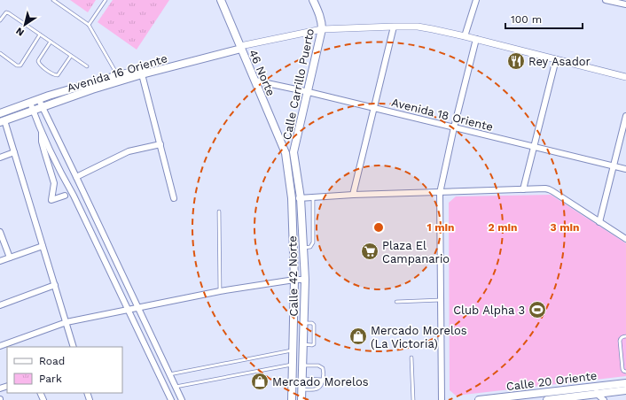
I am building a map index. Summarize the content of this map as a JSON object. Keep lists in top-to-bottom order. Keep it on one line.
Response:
{"streets":{"main road":["Avenida 16 Oriente","46 Norte","Calle Carrillo Puerto","Calle 42 Norte","Calle 20 Oriente"],"street":["Avenida 18 Oriente"]},"crossings":[["Avenida 16 Oriente","46 Norte"],["46 Norte","Avenida 18 Oriente"],["46 Norte","Calle 42 Norte"],["Calle Carrillo Puerto","Avenida 18 Oriente"],["Calle Carrillo Puerto","Calle 42 Norte"]],"places":{"restaurant":["Rey Asador"],"supermarket":["Plaza El Campanario"],"sports":["Club Alpha 3"],"shop":["Mercado Morelos (La Victoria)","Mercado Morelos"]},"legend":["Road","Park"],"scale_bar":"100 m","north":"bottom left","rings":["1 min","2 min","3 min"]}
